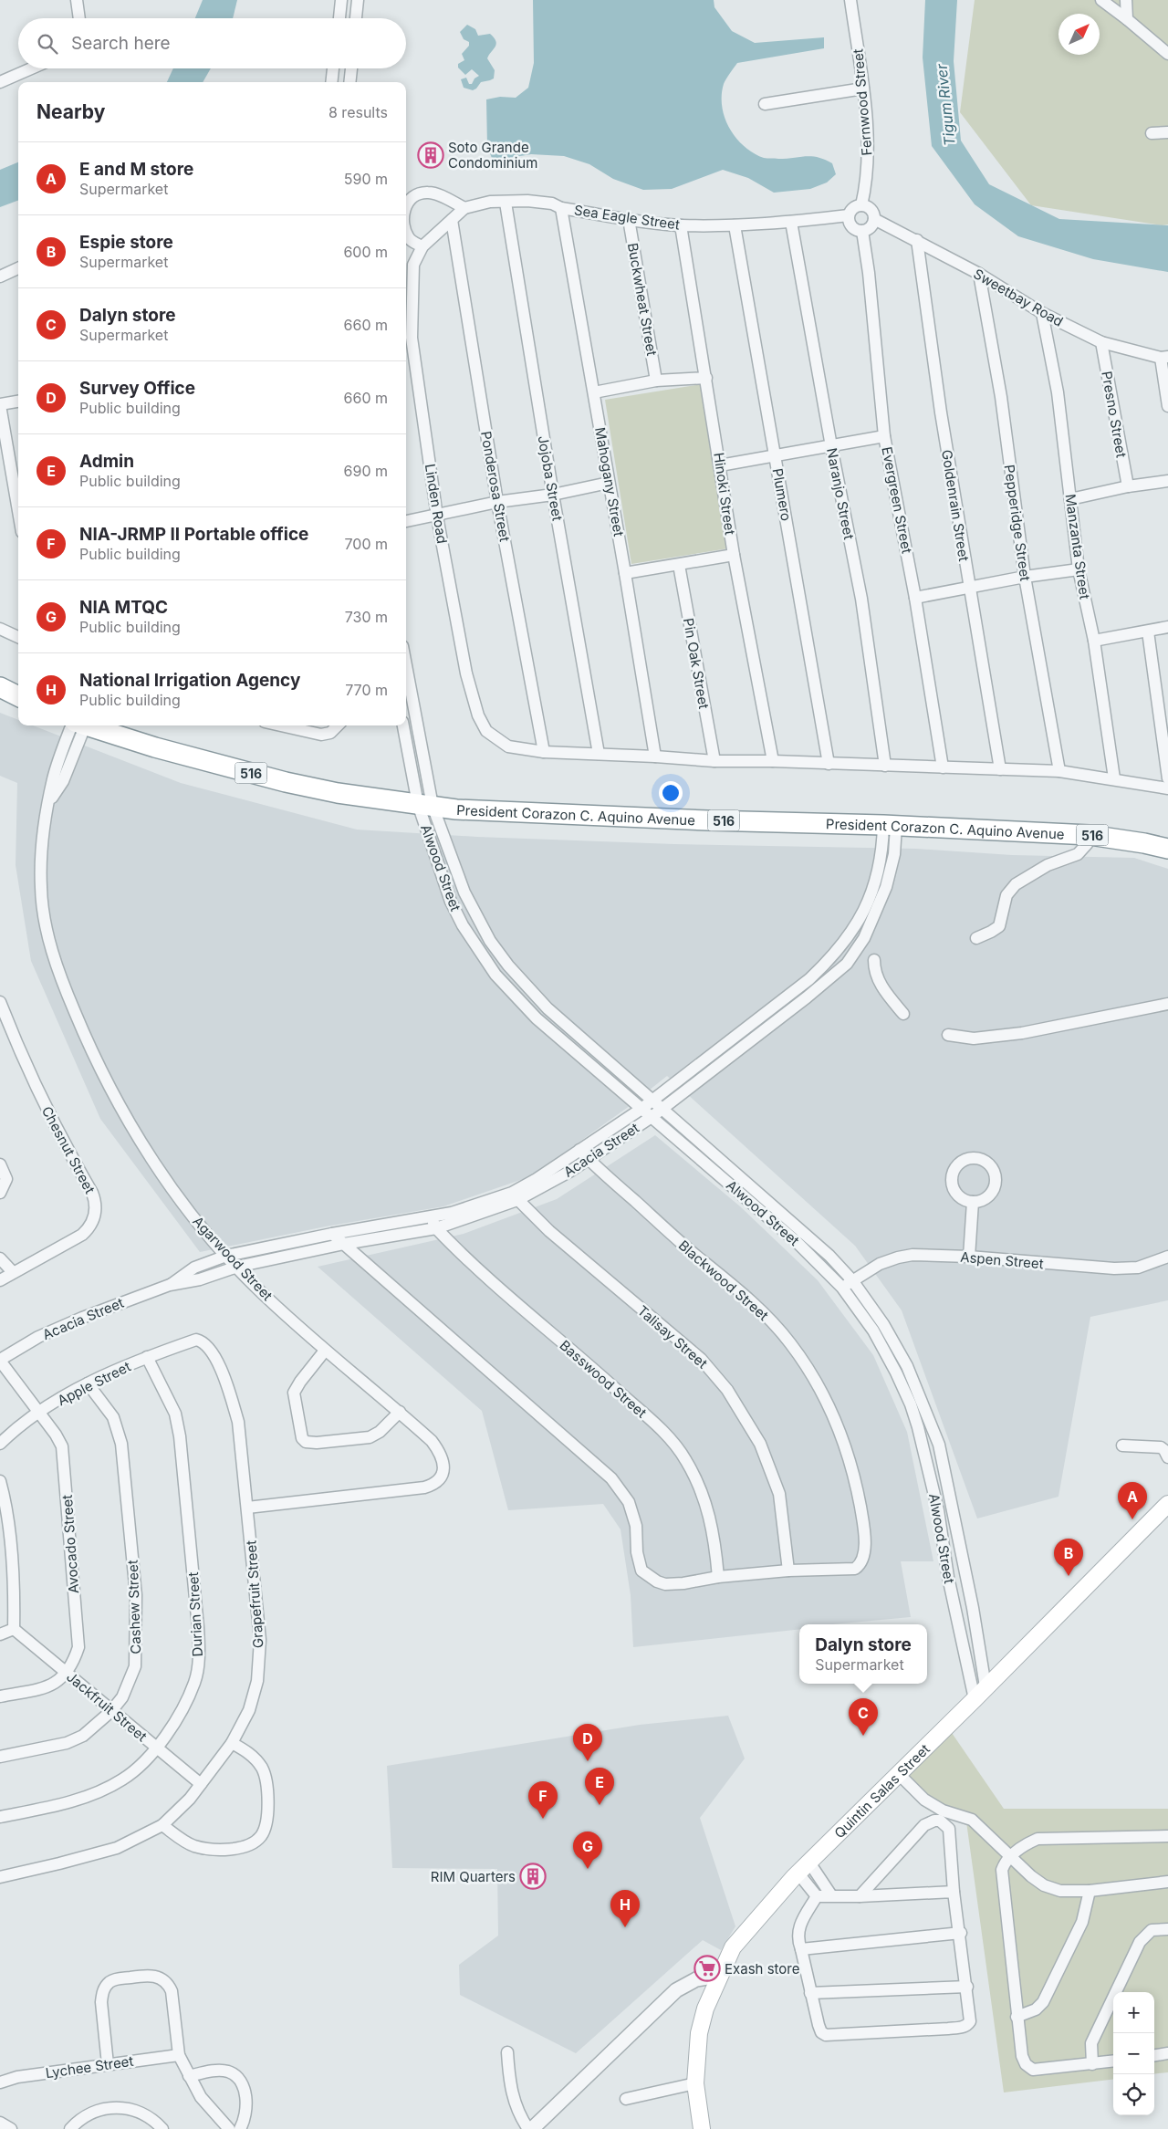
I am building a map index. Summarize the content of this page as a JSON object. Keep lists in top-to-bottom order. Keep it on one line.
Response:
{"streets":{"highway":["516","President Corazon C. Aquino Avenue"],"main road":["Quintin Salas Street"],"street":["Fernwood Street","Sea Eagle Street","Sweetbay Road","Buckwheat Street","Presno Street","Jojoba Street","Mahogany Street","Ponderosa Street","Hinoki Street","Naranjo Street","Plumero","Evergreen Street","Linden Road","Goldenrain Street","Pepperidge Street","Manzanta Street","Pin Oak Street","Alwood Street","Chesnut Street","Acacia Street","Agarwood Street","Aspen Street","Blackwood Street","Talisay Street","Basswood Street","Apple Street","Avocado Street","Grapefruit Street","Cashew Street","Durian Street","Jackfruit Street","Lychee Street"]},"crossings":[["Fernwood Street","Sea Eagle Street"],["Fernwood Street","Sweetbay Road"],["Fernwood Street","Evergreen Street"],["Sea Eagle Street","Sweetbay Road"],["Sea Eagle Street","Buckwheat Street"],["Sea Eagle Street","Jojoba Street"],["Sea Eagle Street","Mahogany Street"],["Sea Eagle Street","Ponderosa Street"],["Sea Eagle Street","Hinoki Street"],["Sea Eagle Street","Naranjo Street"],["Sea Eagle Street","Plumero"],["Sea Eagle Street","Evergreen Street"],["Sea Eagle Street","Linden Road"],["Sweetbay Road","Presno Street"],["Sweetbay Road","Evergreen Street"],["Sweetbay Road","Goldenrain Street"],["Sweetbay Road","Pepperidge Street"],["Sweetbay Road","Manzanta Street"],["Ponderosa Street","Linden Road"],["President Corazon C. Aquino Avenue","Alwood Street"],["President Corazon C. Aquino Avenue","Acacia Street"],["Alwood Street","Acacia Street"],["Alwood Street","Aspen Street"],["Alwood Street","Quintin Salas Street"],["Acacia Street","Agarwood Street"],["Acacia Street","Blackwood Street"],["Acacia Street","Talisay Street"],["Acacia Street","Basswood Street"],["Acacia Street","Avocado Street"],["Agarwood Street","Grapefruit Street"],["Blackwood Street","Talisay Street"],["Apple Street","Avocado Street"],["Apple Street","Grapefruit Street"],["Apple Street","Cashew Street"],["Apple Street","Durian Street"],["Avocado Street","Jackfruit Street"],["Grapefruit Street","Jackfruit Street"],["Cashew Street","Jackfruit Street"],["Durian Street","Jackfruit Street"]],"water":["Tigum River"],"places":{"building":["Soto Grande Condominium","RIM Quarters"],"supermarket":["Exash store"]},"north":"top right","page":{"search":"Search here","heading":["Nearby","8 results"],"list":[{"mark":"A","name":"E and M store","note":"Supermarket","value":"590 m"},{"mark":"B","name":"Espie store","note":"Supermarket","value":"600 m"},{"mark":"C","name":"Dalyn store","note":"Supermarket","value":"660 m"},{"mark":"D","name":"Survey Office","note":"Public building","value":"660 m"},{"mark":"E","name":"Admin","note":"Public building","value":"690 m"},{"mark":"F","name":"NIA-JRMP II Portable office","note":"Public building","value":"700 m"},{"mark":"G","name":"NIA MTQC","note":"Public building","value":"730 m"},{"mark":"H","name":"National Irrigation Agency","note":"Public building","value":"770 m"}],"pins":["A","B","C","D","E","F","G","H"],"popup":["Dalyn store","Supermarket"],"map_buttons":["+","−"]}}
